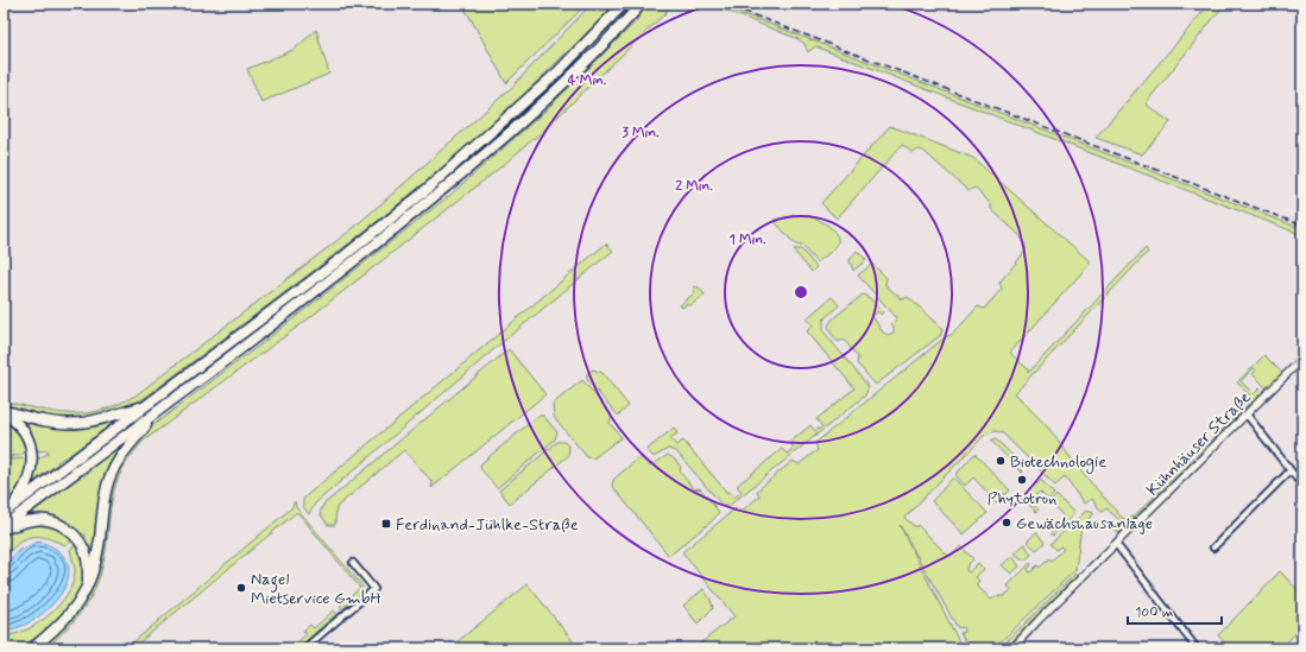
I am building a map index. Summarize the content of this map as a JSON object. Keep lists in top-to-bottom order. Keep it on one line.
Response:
{"streets":{"street":["Kühnhäuser Straße"]},"places":{"other":["Biotechnologie","Phytotron","Gewächshausanlage","Nagel Mietservice GmbH"],"transit":["Ferdinand-Jühlke-Straße"]},"scale_bar":"100 m","rings":["4 Min.","3 Min.","2 Min.","1 Min."]}
